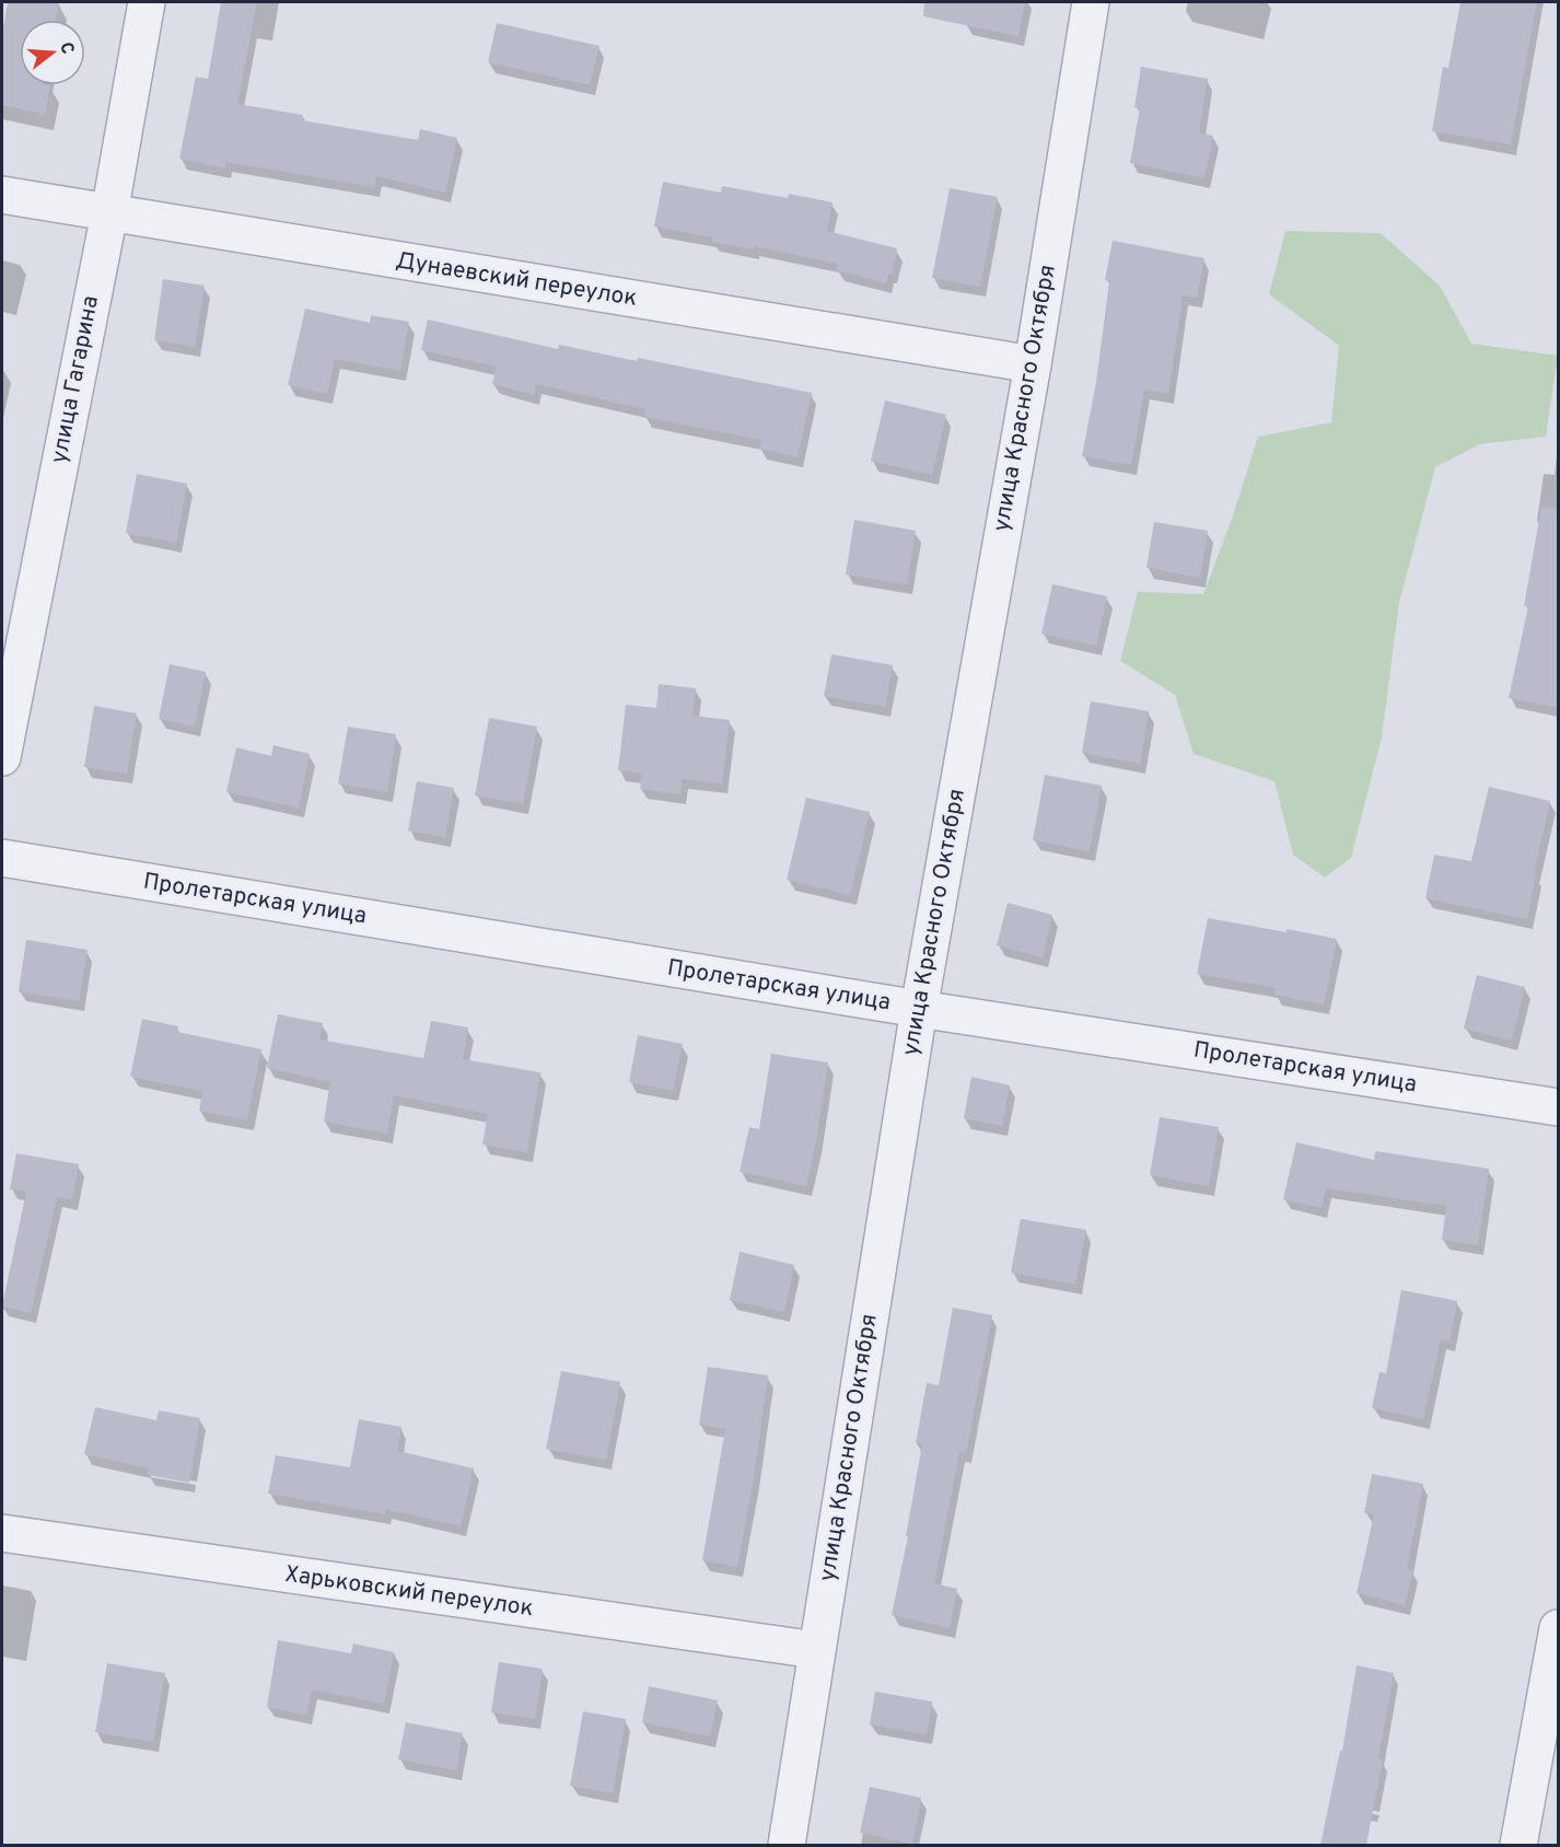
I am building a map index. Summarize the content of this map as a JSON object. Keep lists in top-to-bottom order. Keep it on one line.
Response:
{"streets":{"street":["Дунаевский переулок","улица Гагарина","улица Красного Октября","Пролетарская улица","Харьковский переулок"]},"crossings":[["Дунаевский переулок","улица Гагарина"],["Дунаевский переулок","улица Красного Октября"],["улица Красного Октября","Пролетарская улица"],["улица Красного Октября","Харьковский переулок"]],"north":"right"}
